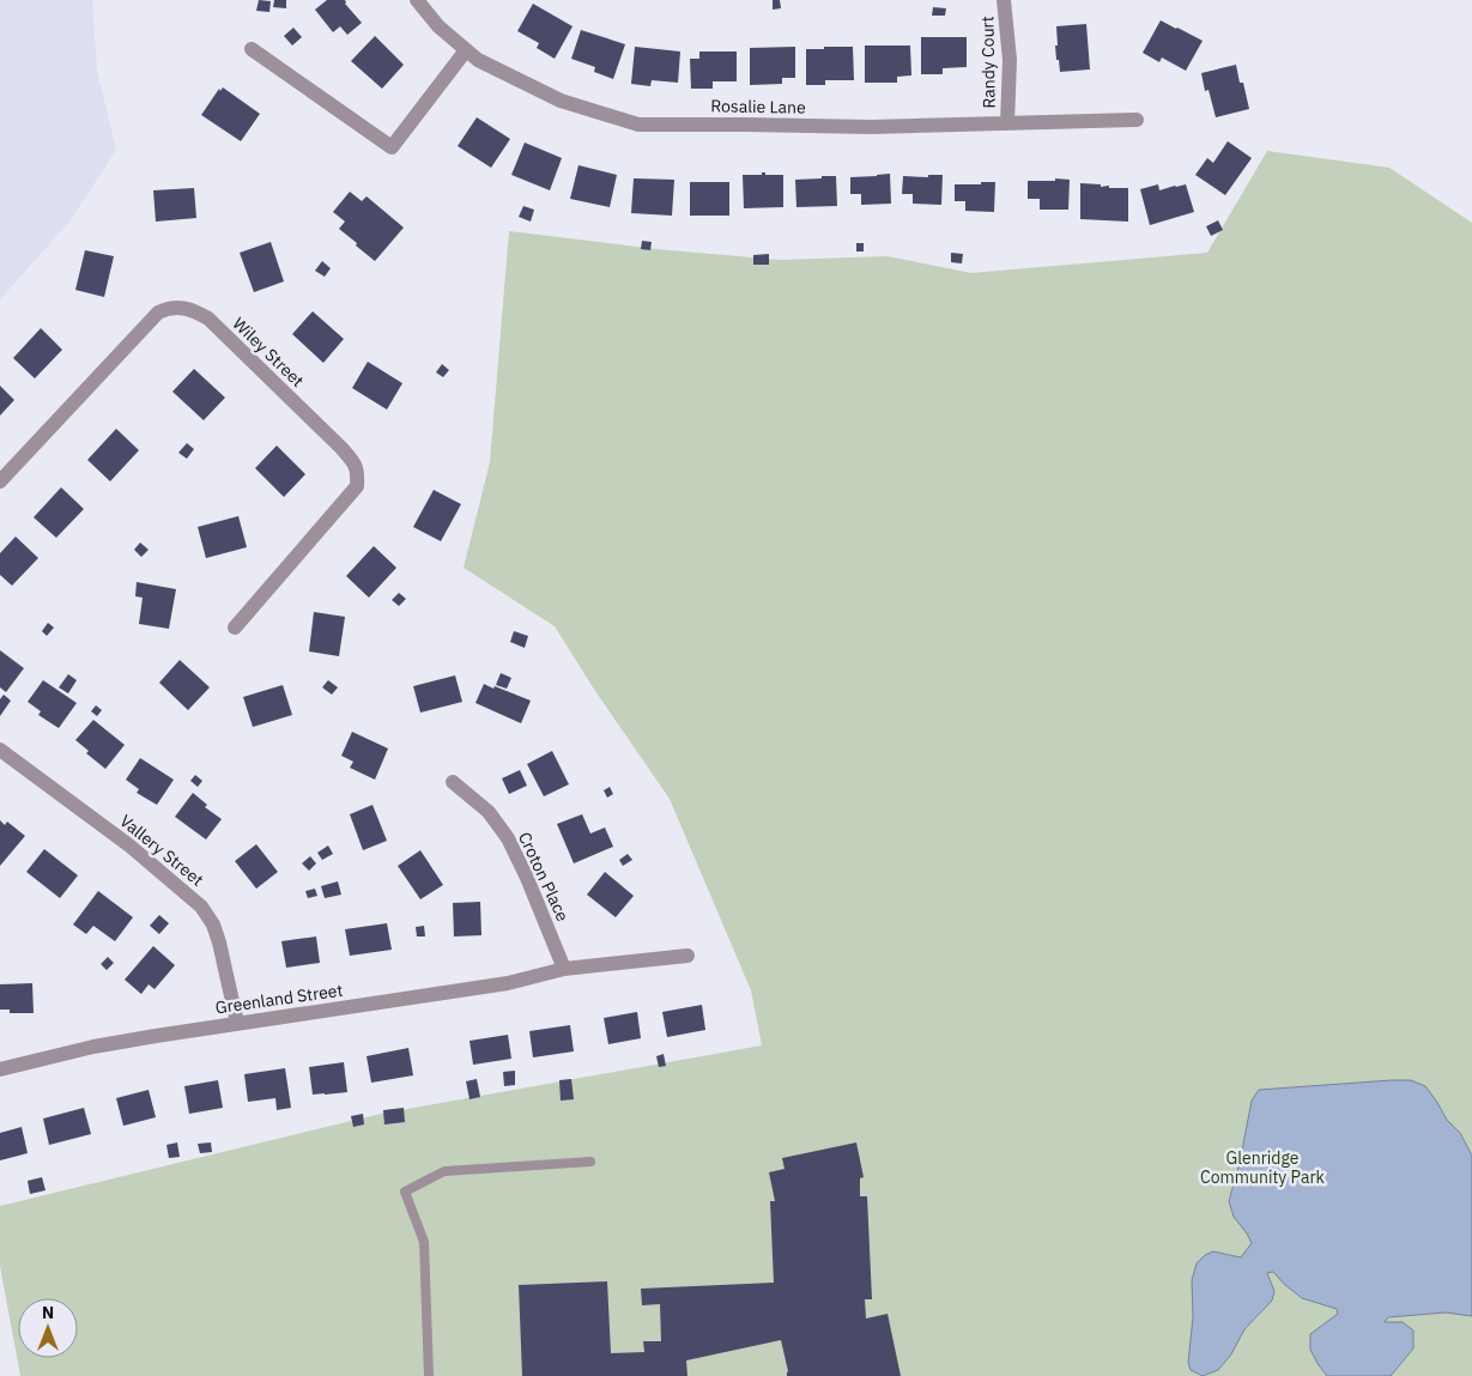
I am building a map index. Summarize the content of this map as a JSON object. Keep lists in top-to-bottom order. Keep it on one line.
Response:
{"streets":{"street":["Randy Court","Rosalie Lane","Wiley Street","Vallery Street","Croton Place","Greenland Street"]},"crossings":[["Randy Court","Rosalie Lane"],["Vallery Street","Greenland Street"],["Croton Place","Greenland Street"]],"parks":["Glenridge Community Park"],"north":"top"}
